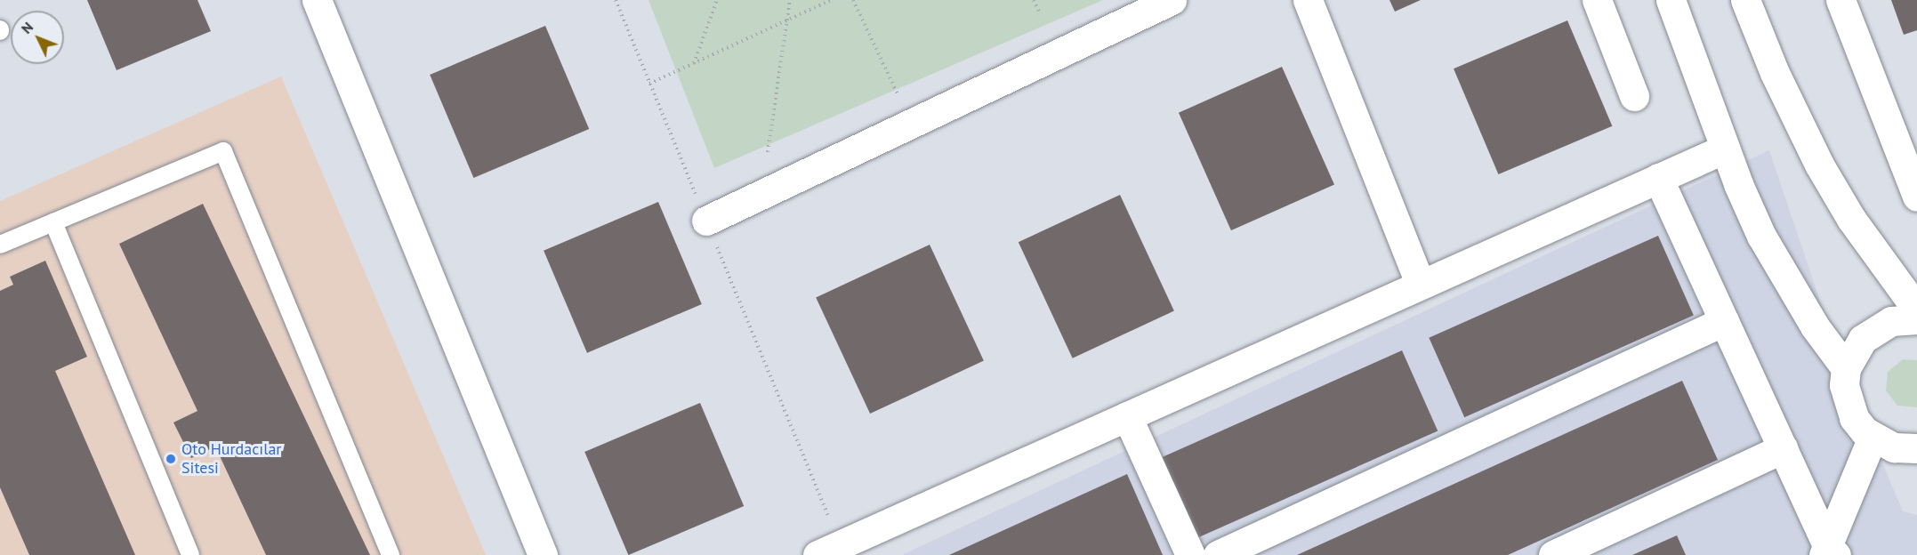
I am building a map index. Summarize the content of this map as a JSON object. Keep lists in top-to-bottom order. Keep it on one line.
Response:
{"places":["Oto Hurdacılar Sitesi"],"north":"top left"}
